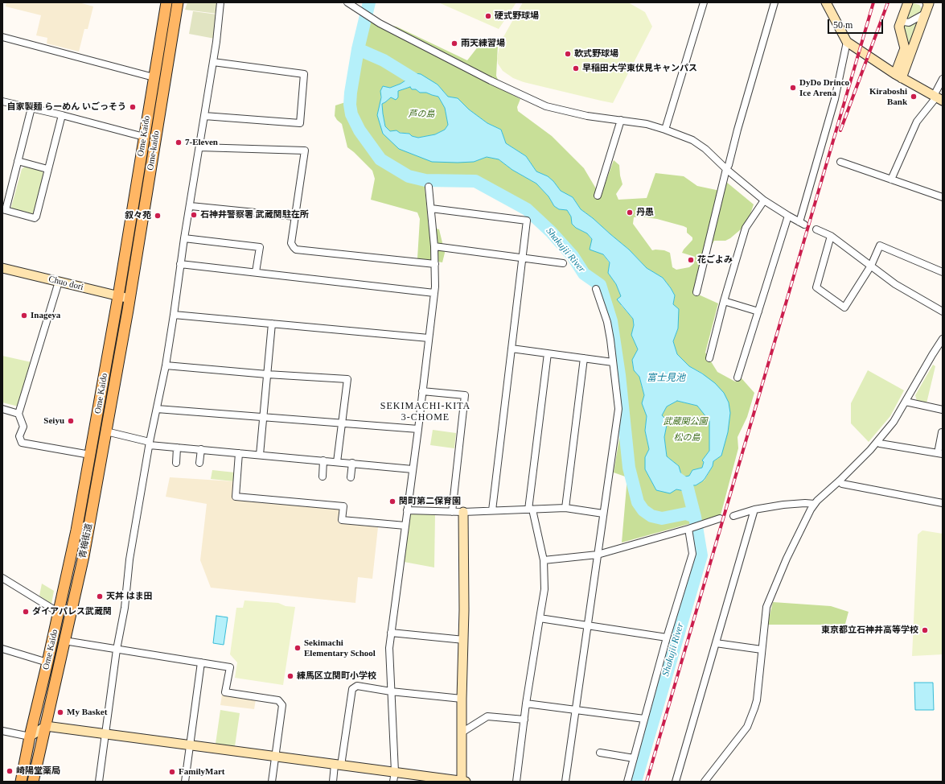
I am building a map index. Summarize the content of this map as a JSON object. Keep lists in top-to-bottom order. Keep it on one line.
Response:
{"streets":{"main road":["Ome Kaido","Ome-kaido","青梅街道"],"street":["Chuo dori"]},"crossings":[["Ome Kaido","Chuo dori"],["Ome-kaido","Chuo dori"],["Ome-kaido","青梅街道"],["Chuo dori","青梅街道"]],"districts":["SEKIMACHI-KITA 3-CHOME"],"water":["Shakujii River","富士見池"],"parks":["芦の島","武蔵関公園","松の島"],"places":["硬式野球場","雨天練習場","軟式野球場","早稲田大学東伏見キャンパス","DyDo Drinco Ice Arena","Kiraboshi Bank","自家製麺 らーめん いごっそう","7-Eleven","丹愚","石神井警察署 武蔵関駐在所","叙々苑","花ごよみ","Inageya","Seiyu","関町第二保育園","天丼 はま田","ダイアパレス武蔵関","東京都立石神井高等学校","Sekimachi Elementary School","練馬区立関町小学校","My Basket","崎陽堂薬局","FamilyMart"],"scale_bar":"50 m"}
